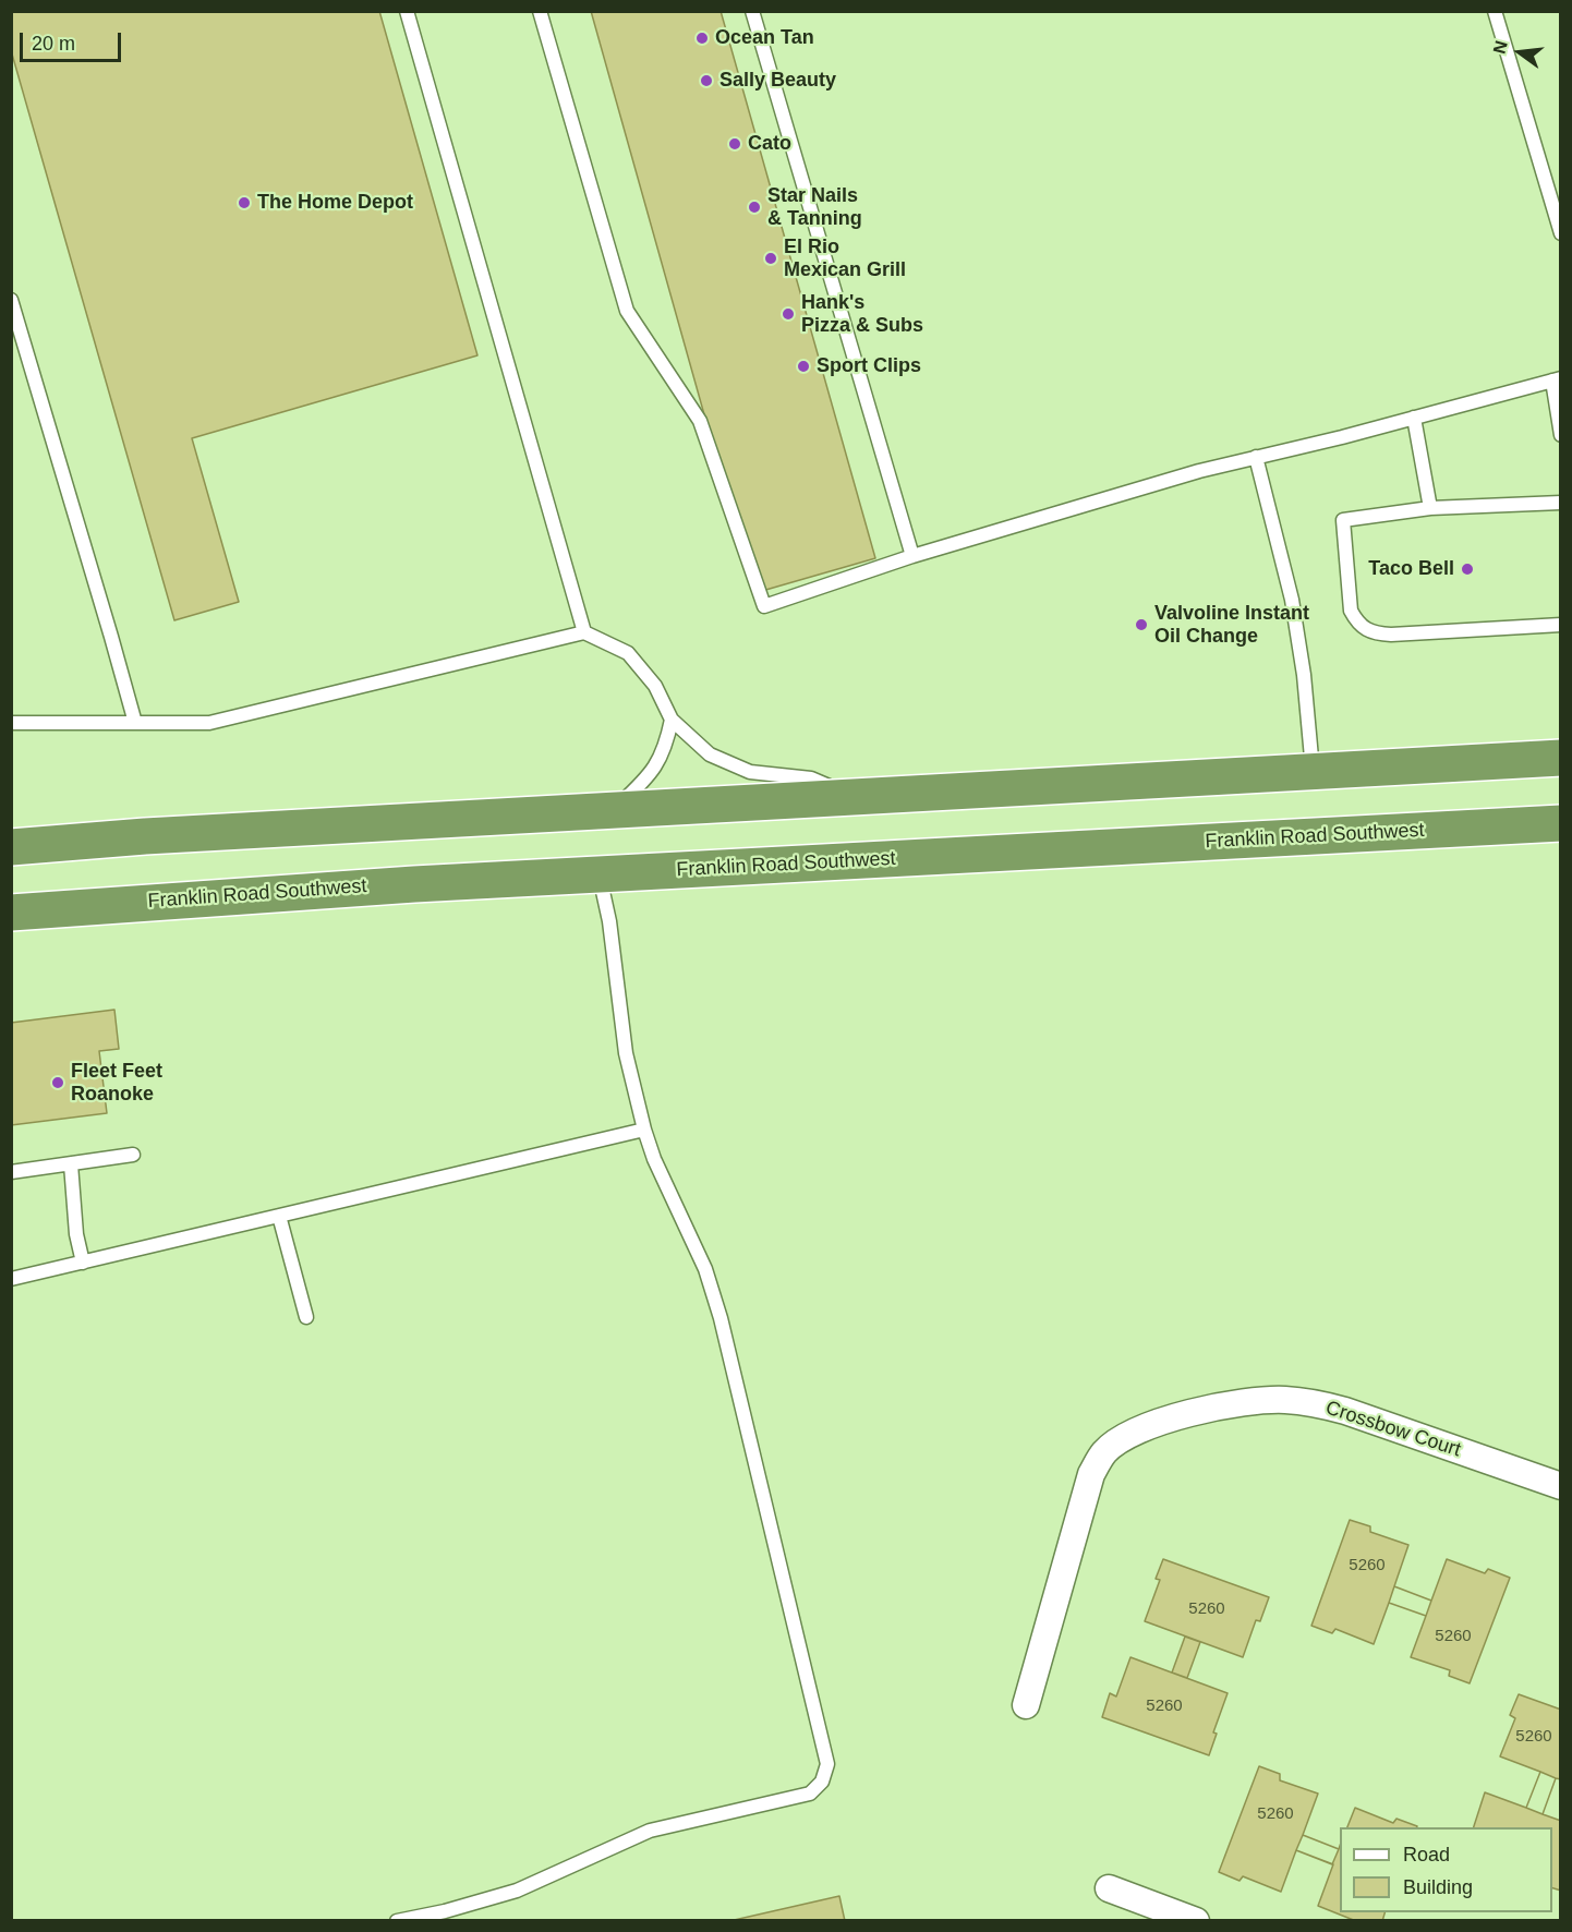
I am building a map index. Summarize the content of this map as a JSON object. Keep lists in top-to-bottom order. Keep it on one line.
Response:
{"streets":{"highway":["Franklin Road Southwest"],"street":["Crossbow Court"]},"places":["Ocean Tan","Sally Beauty","Cato","The Home Depot","Star Nails & Tanning","El Rio Mexican Grill","Hank's Pizza & Subs","Sport Clips","Taco Bell","Valvoline Instant Oil Change","Fleet Feet Roanoke"],"house_numbers":["5260","5260","5260","5260","5260","5260"],"legend":["Road","Building"],"scale_bar":"20 m","north":"left"}
